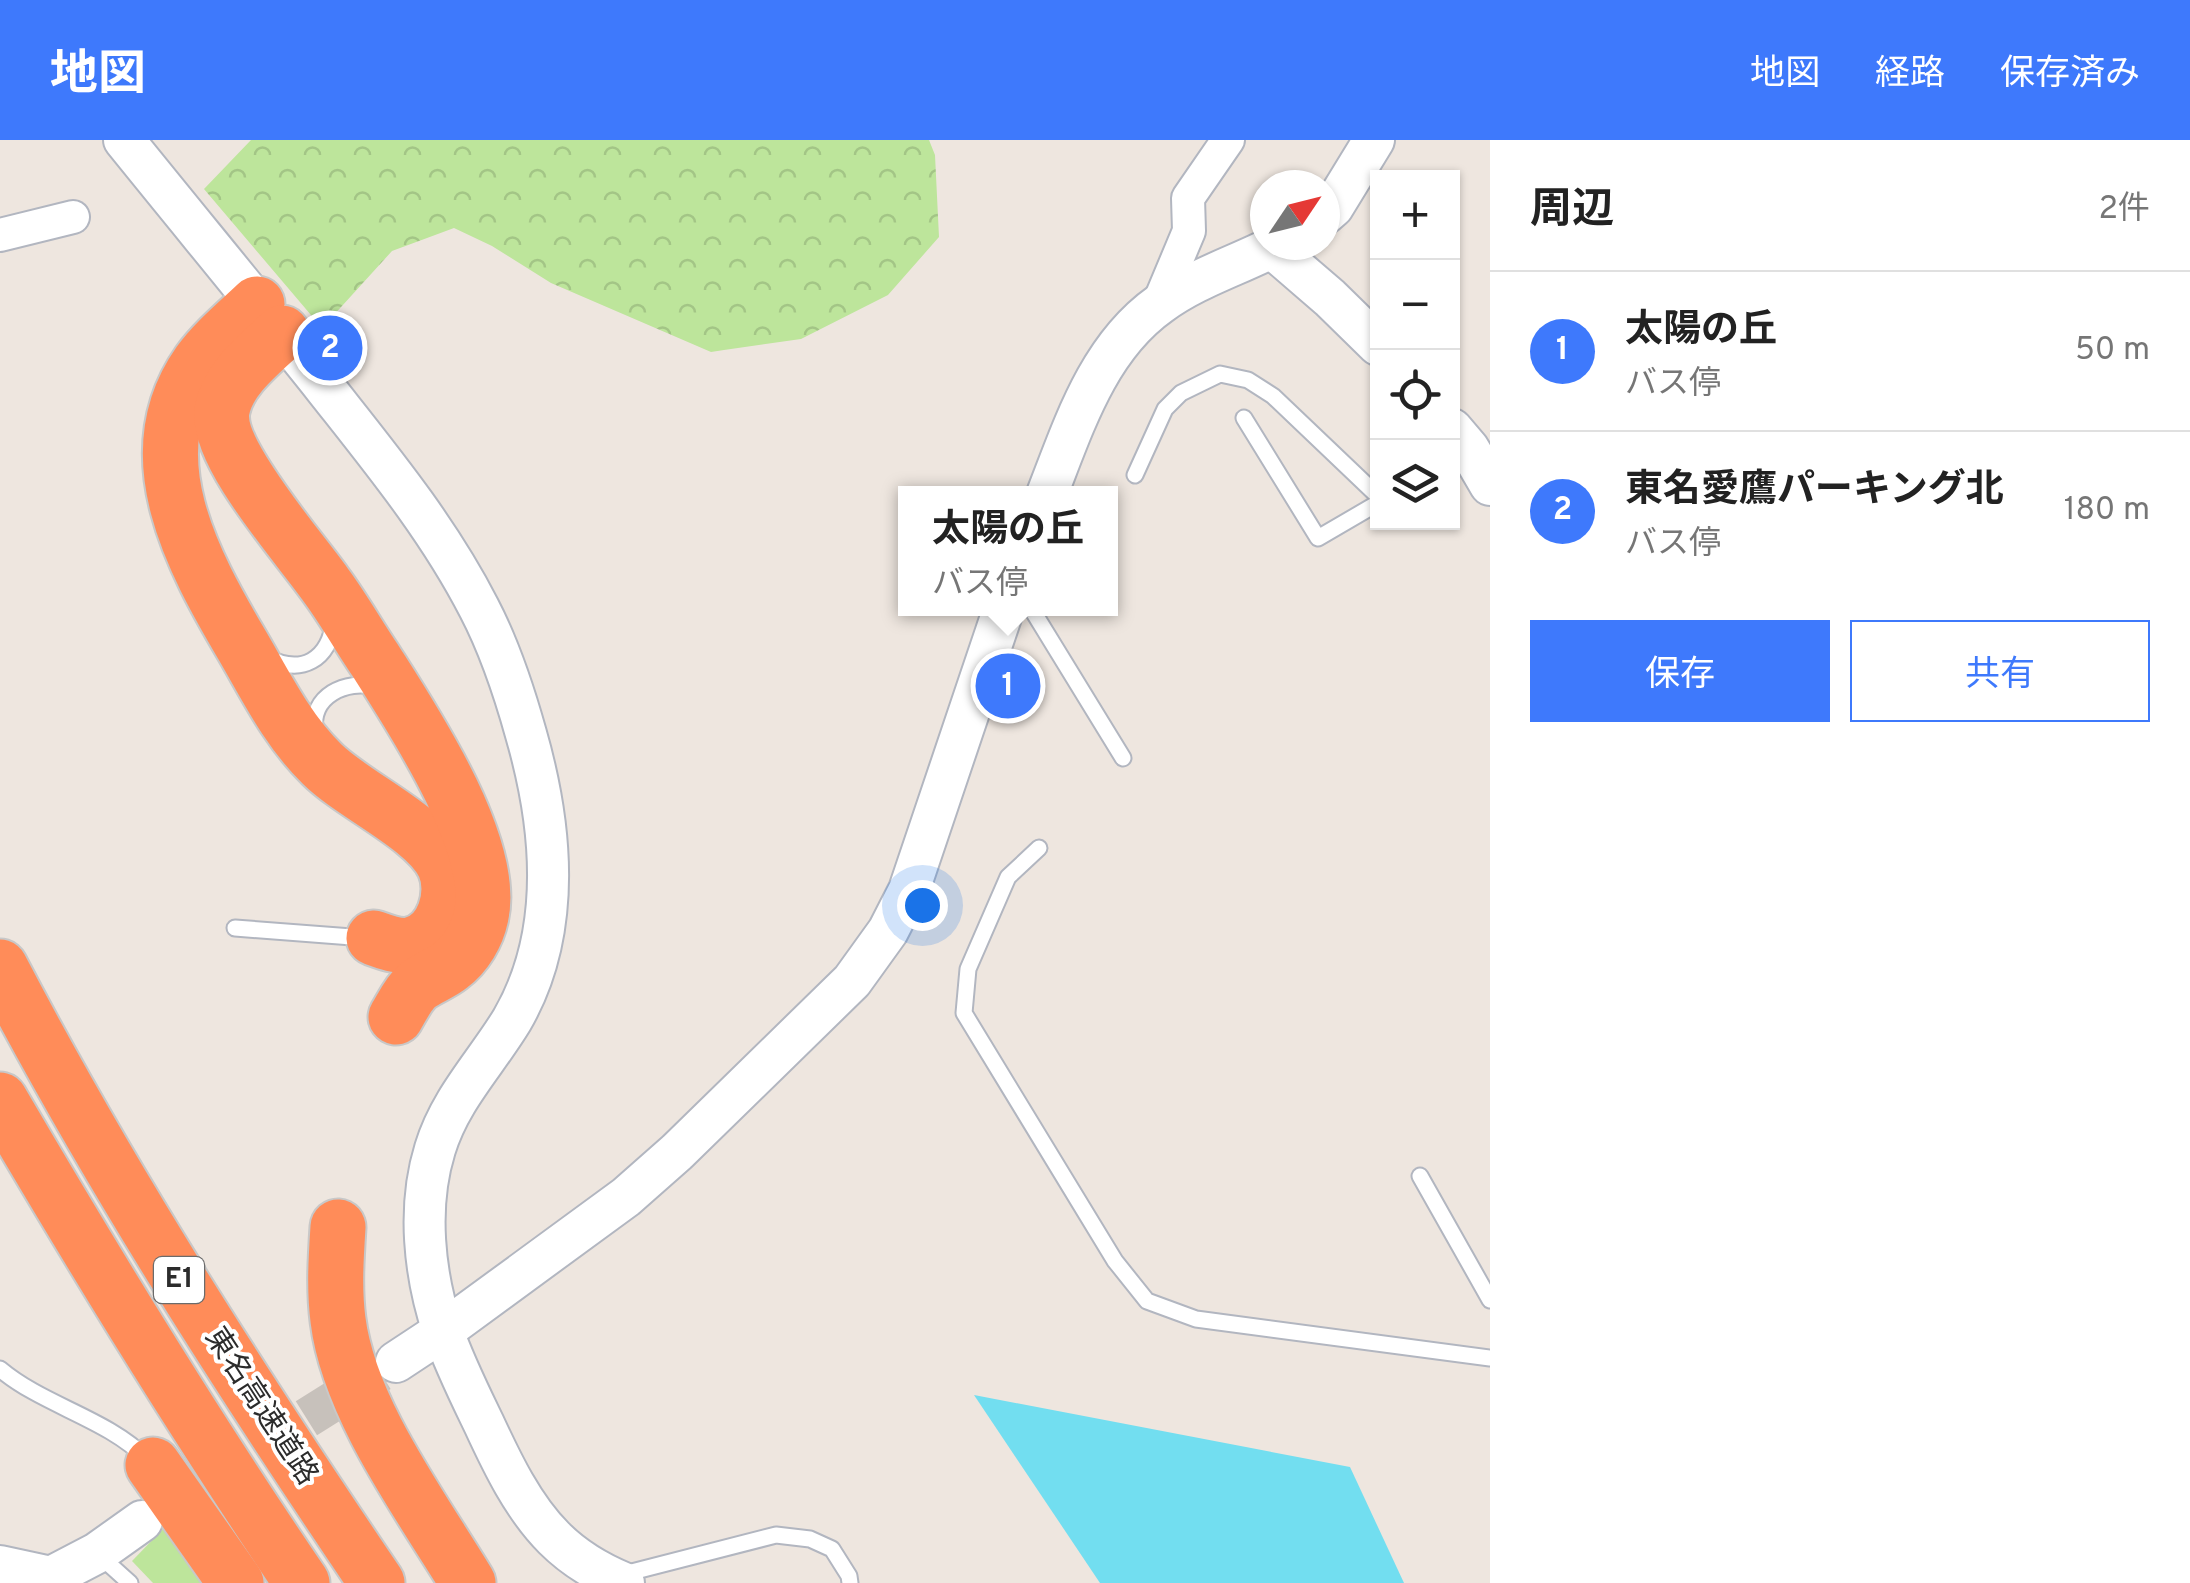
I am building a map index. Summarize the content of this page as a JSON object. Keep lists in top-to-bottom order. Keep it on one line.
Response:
{"streets":{"highway":["E1","東名高速道路"]},"north":"top right","page":{"header":"地図","nav":["地図","経路","保存済み"],"heading":["周辺","2件"],"map_buttons":["+","−"],"list":[{"mark":"1","name":"太陽の丘","note":"バス停","value":"50 m"},{"mark":"2","name":"東名愛鷹パーキング北","note":"バス停","value":"180 m"}],"pins":["2","1"],"popup":["太陽の丘","バス停"],"buttons":["保存","共有"]}}
